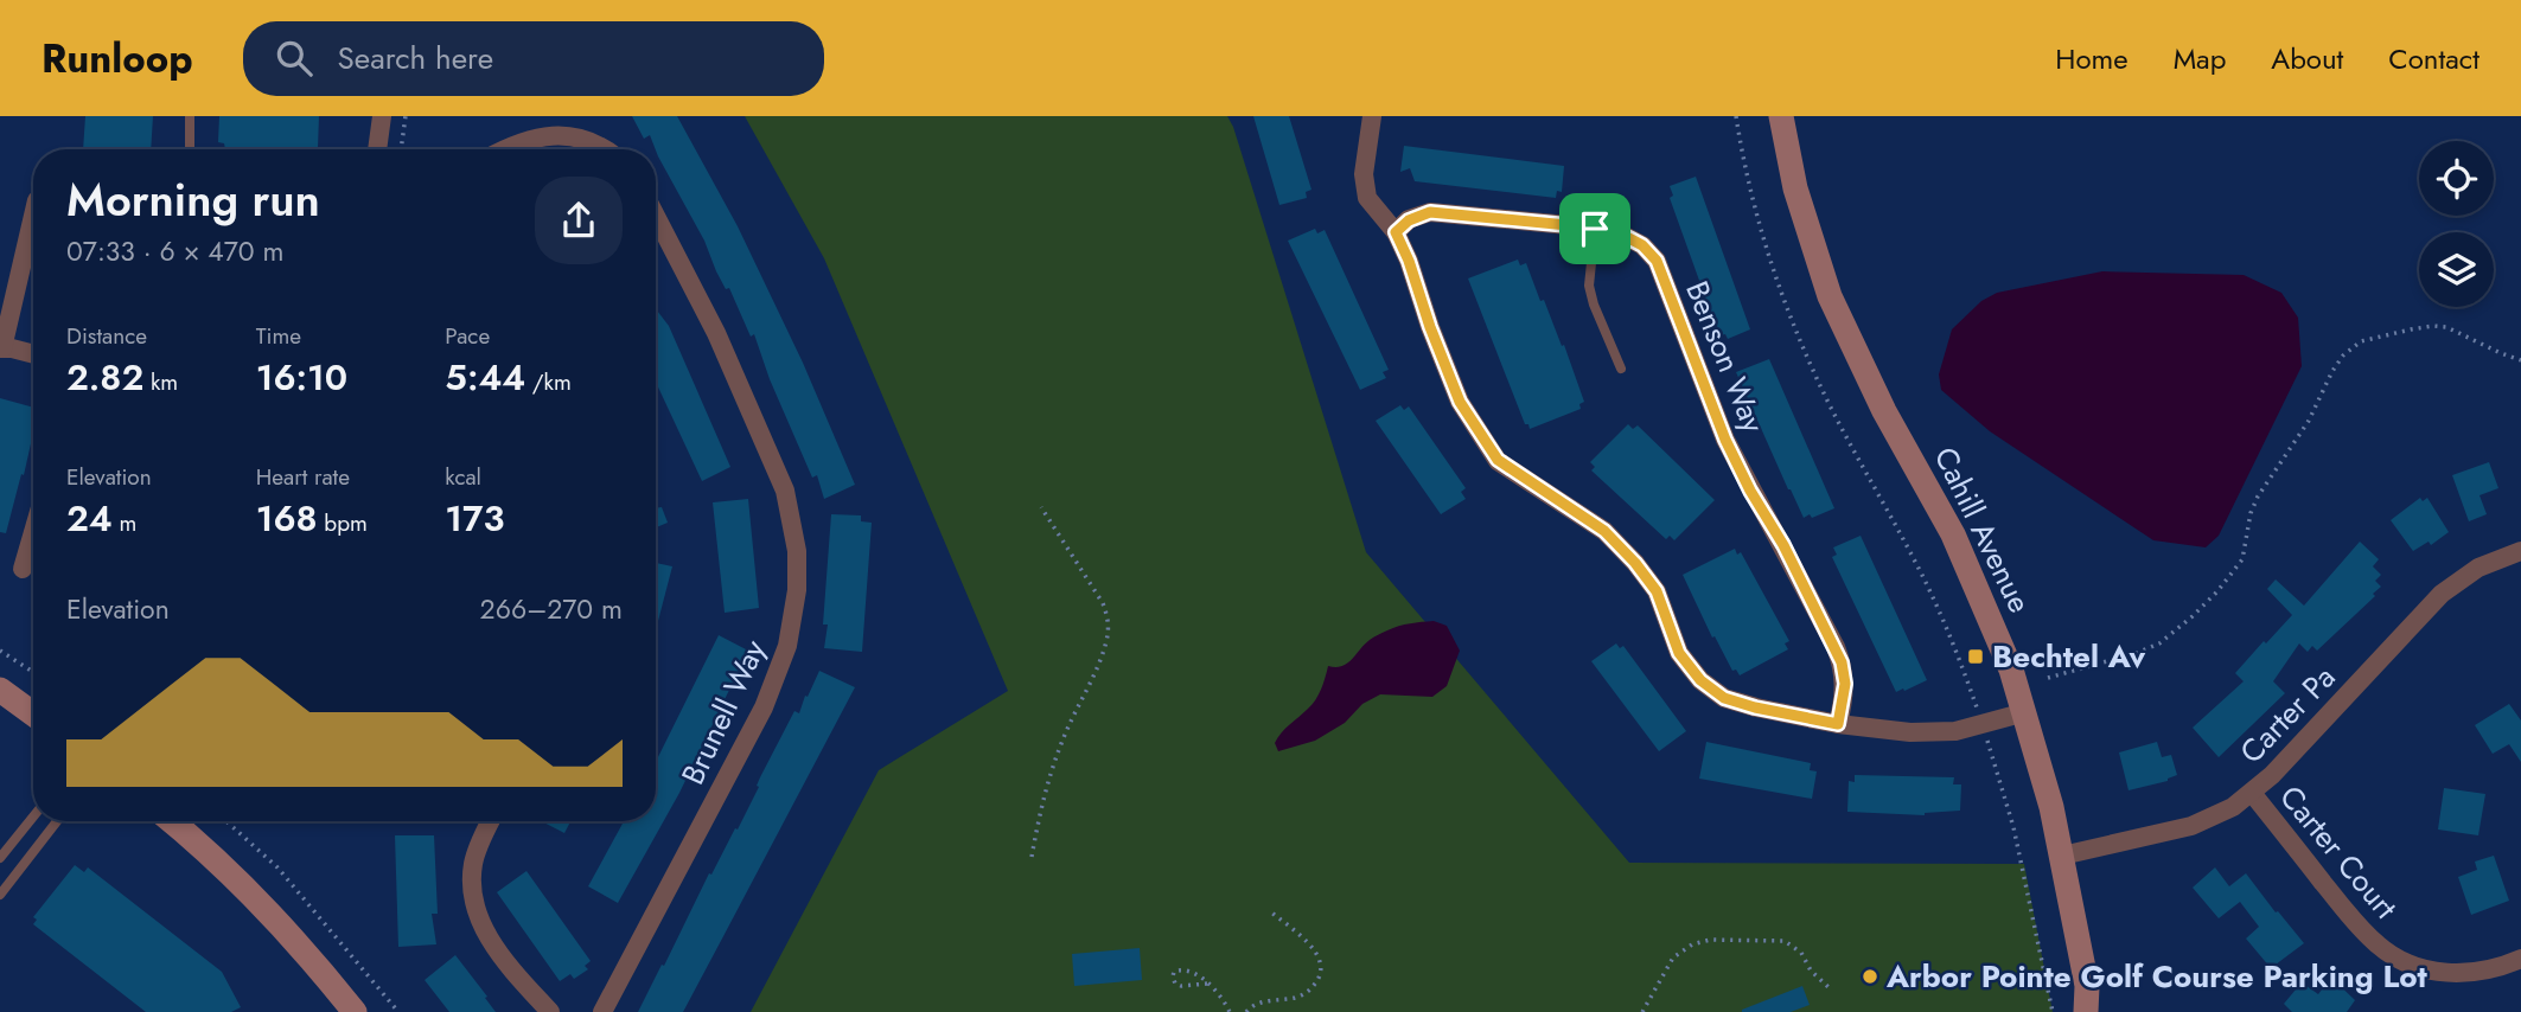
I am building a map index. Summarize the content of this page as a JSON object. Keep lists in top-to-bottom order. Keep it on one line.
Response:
{"streets":{"street":["Benson Way","Cahill Avenue","Brunell Way","Carter Pa","Carter Court"]},"crossings":[["Cahill Avenue","Carter Pa"],["Carter Pa","Carter Court"]],"places":{"transit":["Bechtel Av"],"other":["Arbor Pointe Golf Course Parking Lot"]},"page":{"header":"Runloop","search":"Search here","nav":["Home","Map","About","Contact"],"heading":["Morning run","07:33 · 6 × 470 m"],"stats":[["Distance","2.82 km"],["Time","16:10"],["Pace","5:44 /km"],["Elevation","24 m"],["Heart rate","168 bpm"],["kcal","173"]],"chart":["Elevation","266–270 m"]}}
